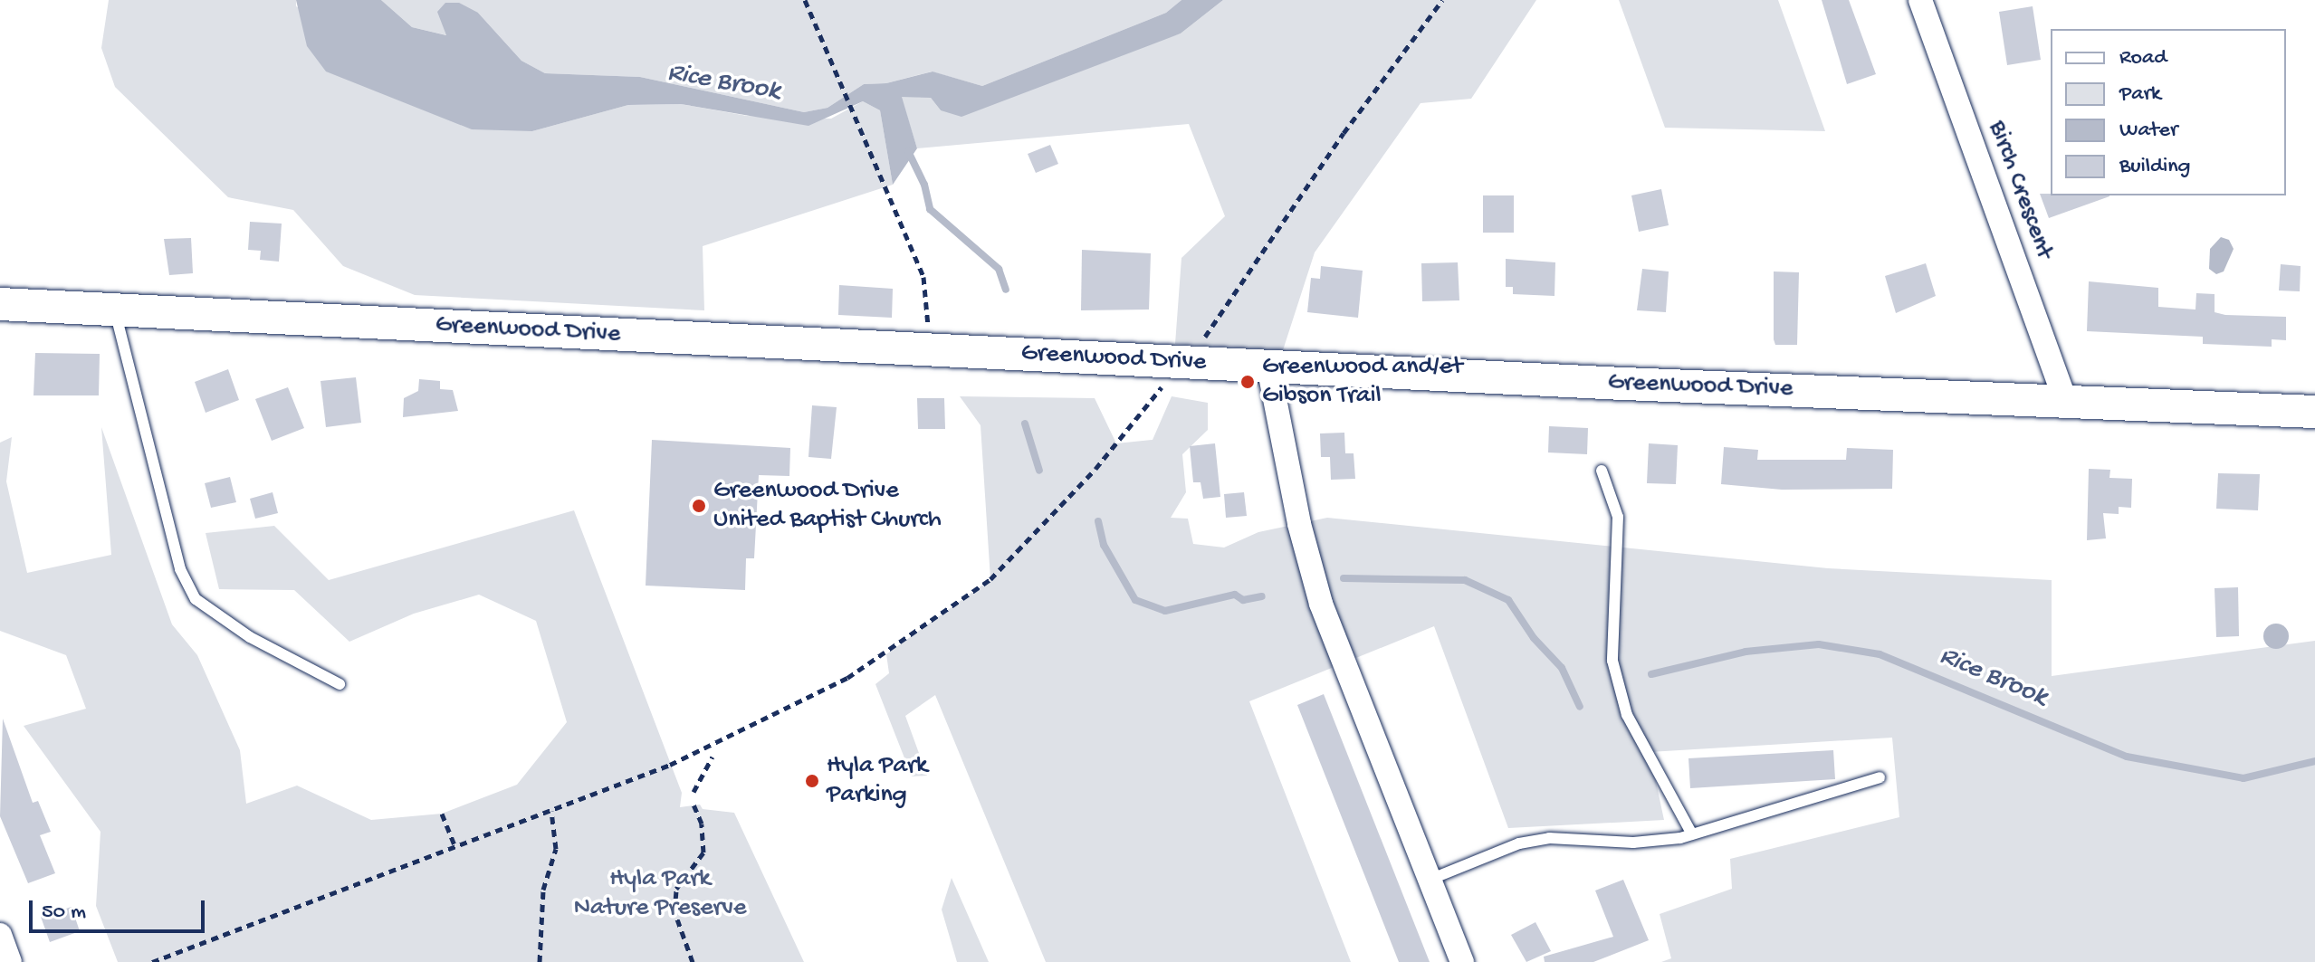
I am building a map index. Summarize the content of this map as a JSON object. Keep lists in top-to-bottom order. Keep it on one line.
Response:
{"streets":{"main road":["Greenwood Drive"],"street":["Birch Crescent"]},"crossings":[["Birch Crescent","Greenwood Drive"]],"water":["Rice Brook"],"parks":["Hyla Park Nature Preserve"],"places":["Greenwood and/et Gibson Trail","Greenwood Drive United Baptist Church","Hyla Park Parking"],"legend":["Road","Park","Water","Building"],"scale_bar":"50 m"}
